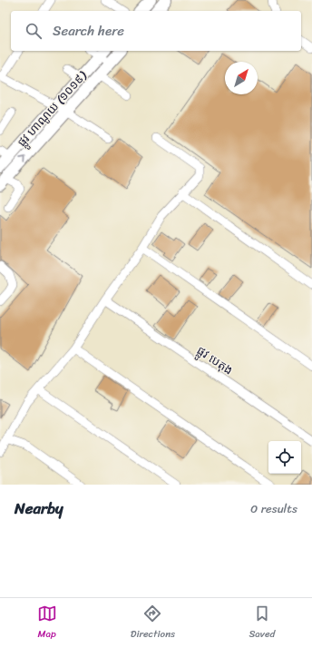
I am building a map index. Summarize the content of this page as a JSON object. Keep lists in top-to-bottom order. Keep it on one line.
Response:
{"streets":{"main road":["ផ្លូវ ហាណូយ (១០១៩)"],"street":["ផ្លូវ បេតុង"]},"north":"top right","page":{"search":"Search here","heading":["Nearby","0 results"],"nav":["Map","Directions","Saved"]}}
